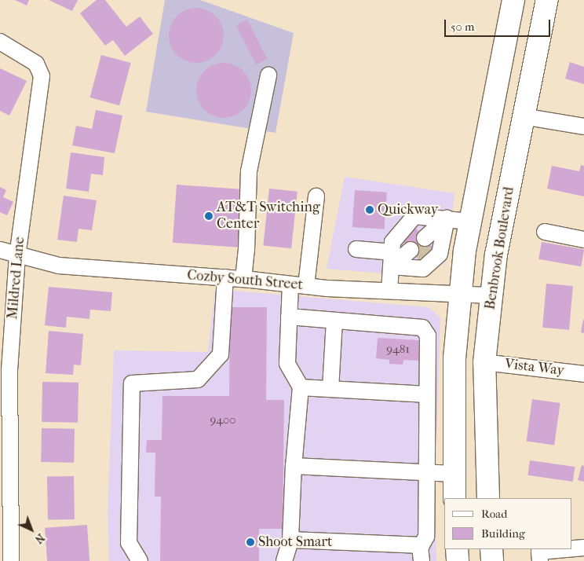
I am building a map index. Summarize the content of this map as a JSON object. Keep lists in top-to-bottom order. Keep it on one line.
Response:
{"streets":{"highway":["Benbrook Boulevard"],"street":["Mildred Lane","Cozby South Street","Vista Way"]},"crossings":[["Benbrook Boulevard","Cozby South Street"],["Benbrook Boulevard","Vista Way"],["Mildred Lane","Cozby South Street"]],"places":["Quickway","AT&T Switching Center","Shoot Smart"],"house_numbers":["9481","9400"],"legend":["Road","Building"],"scale_bar":"50 m","north":"bottom right"}
